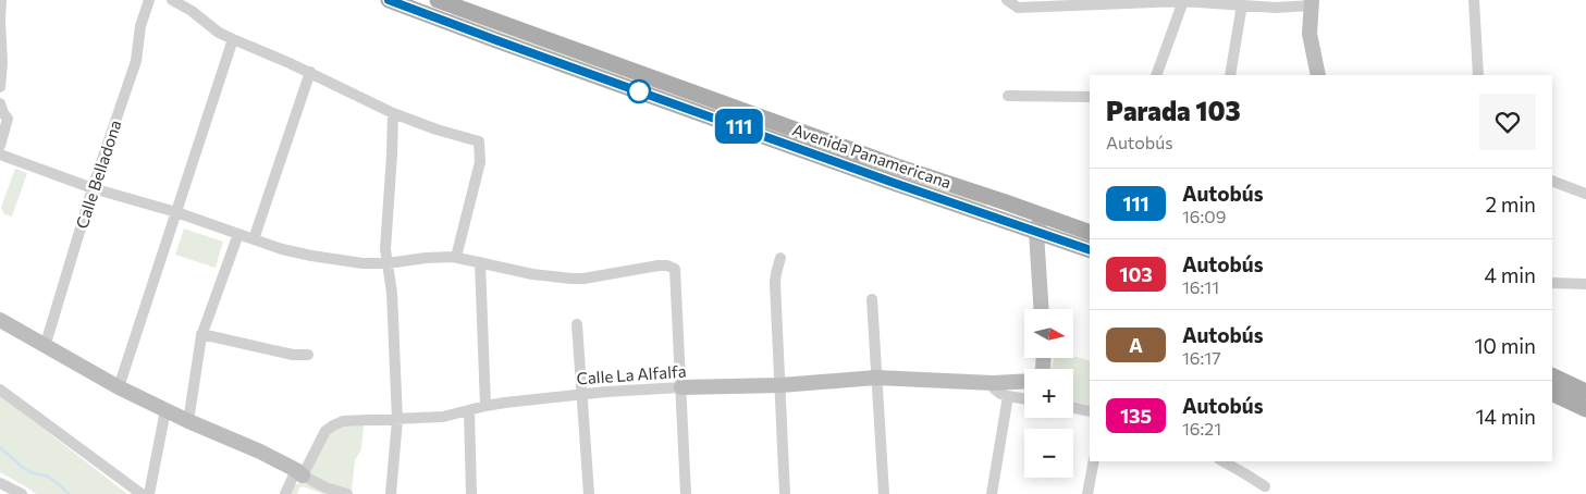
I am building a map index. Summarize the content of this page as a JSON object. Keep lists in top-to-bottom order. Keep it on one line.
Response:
{"streets":{"main road":["Avenida Panamericana"],"street":["Calle Belladona","Calle La Alfalfa"]},"lines":["bus line 111"],"north":"right","page":{"on_map":"111","heading":["Parada 103","Autobús"],"list":[{"mark":"111","name":"Autobús","note":"16:09","value":"2 min"},{"mark":"103","name":"Autobús","note":"16:11","value":"4 min"},{"mark":"A","name":"Autobús","note":"16:17","value":"10 min"},{"mark":"135","name":"Autobús","note":"16:21","value":"14 min"}],"map_buttons":["+","−"]}}
